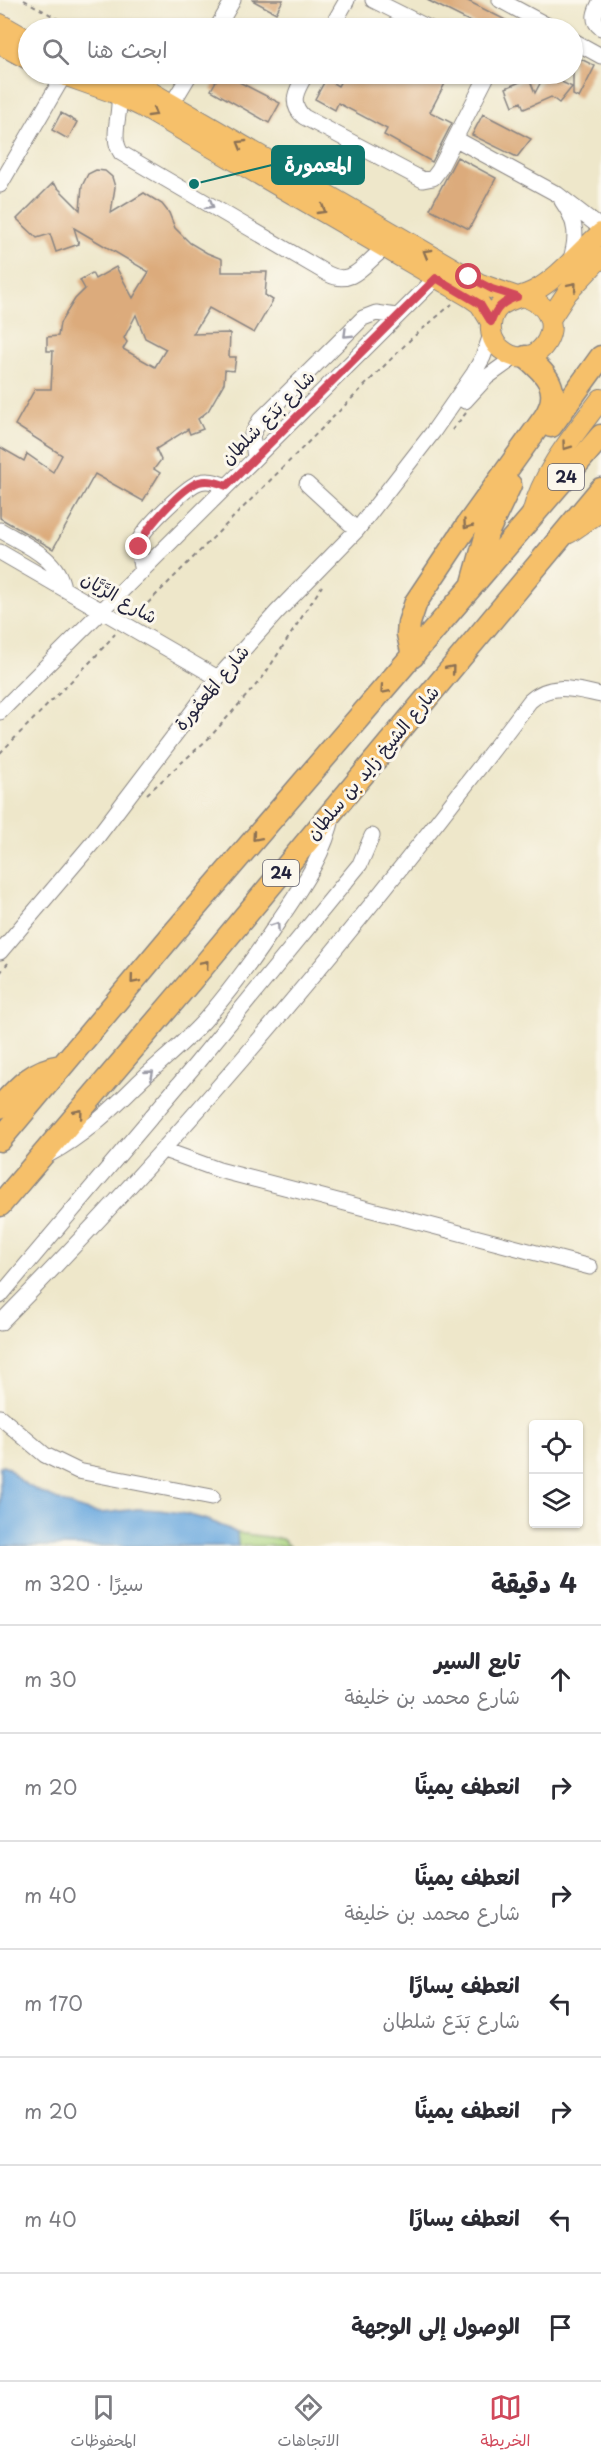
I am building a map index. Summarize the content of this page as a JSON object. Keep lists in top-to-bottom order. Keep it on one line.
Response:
{"streets":{"highway":["24","شارع الشيخ زايد بن سلطان"],"street":["شارع بَدَع سُلطان","شارع الرَّيَّان","شارع المَعمُورة"]},"crossings":[["شارع بَدَع سُلطان","شارع الرَّيَّان"],["شارع الرَّيَّان","شارع المَعمُورة"]],"places":["المعمورة"],"page":{"search":"ابحث هنا","heading":["4 دقيقة","سيرًا · 320 m"],"list":[["تابع السير","شارع محمد بن خليفة","30 m"],["انعطف يمينًا","20 m"],["انعطف يمينًا","شارع محمد بن خليفة","40 m"],["انعطف يسارًا","شارع بَدَع سُلطان","170 m"],["انعطف يمينًا","20 m"],["انعطف يسارًا","40 m"],"الوصول إلى الوجهة"],"nav":["الخريطة","الاتجاهات","المحفوظات"]}}
